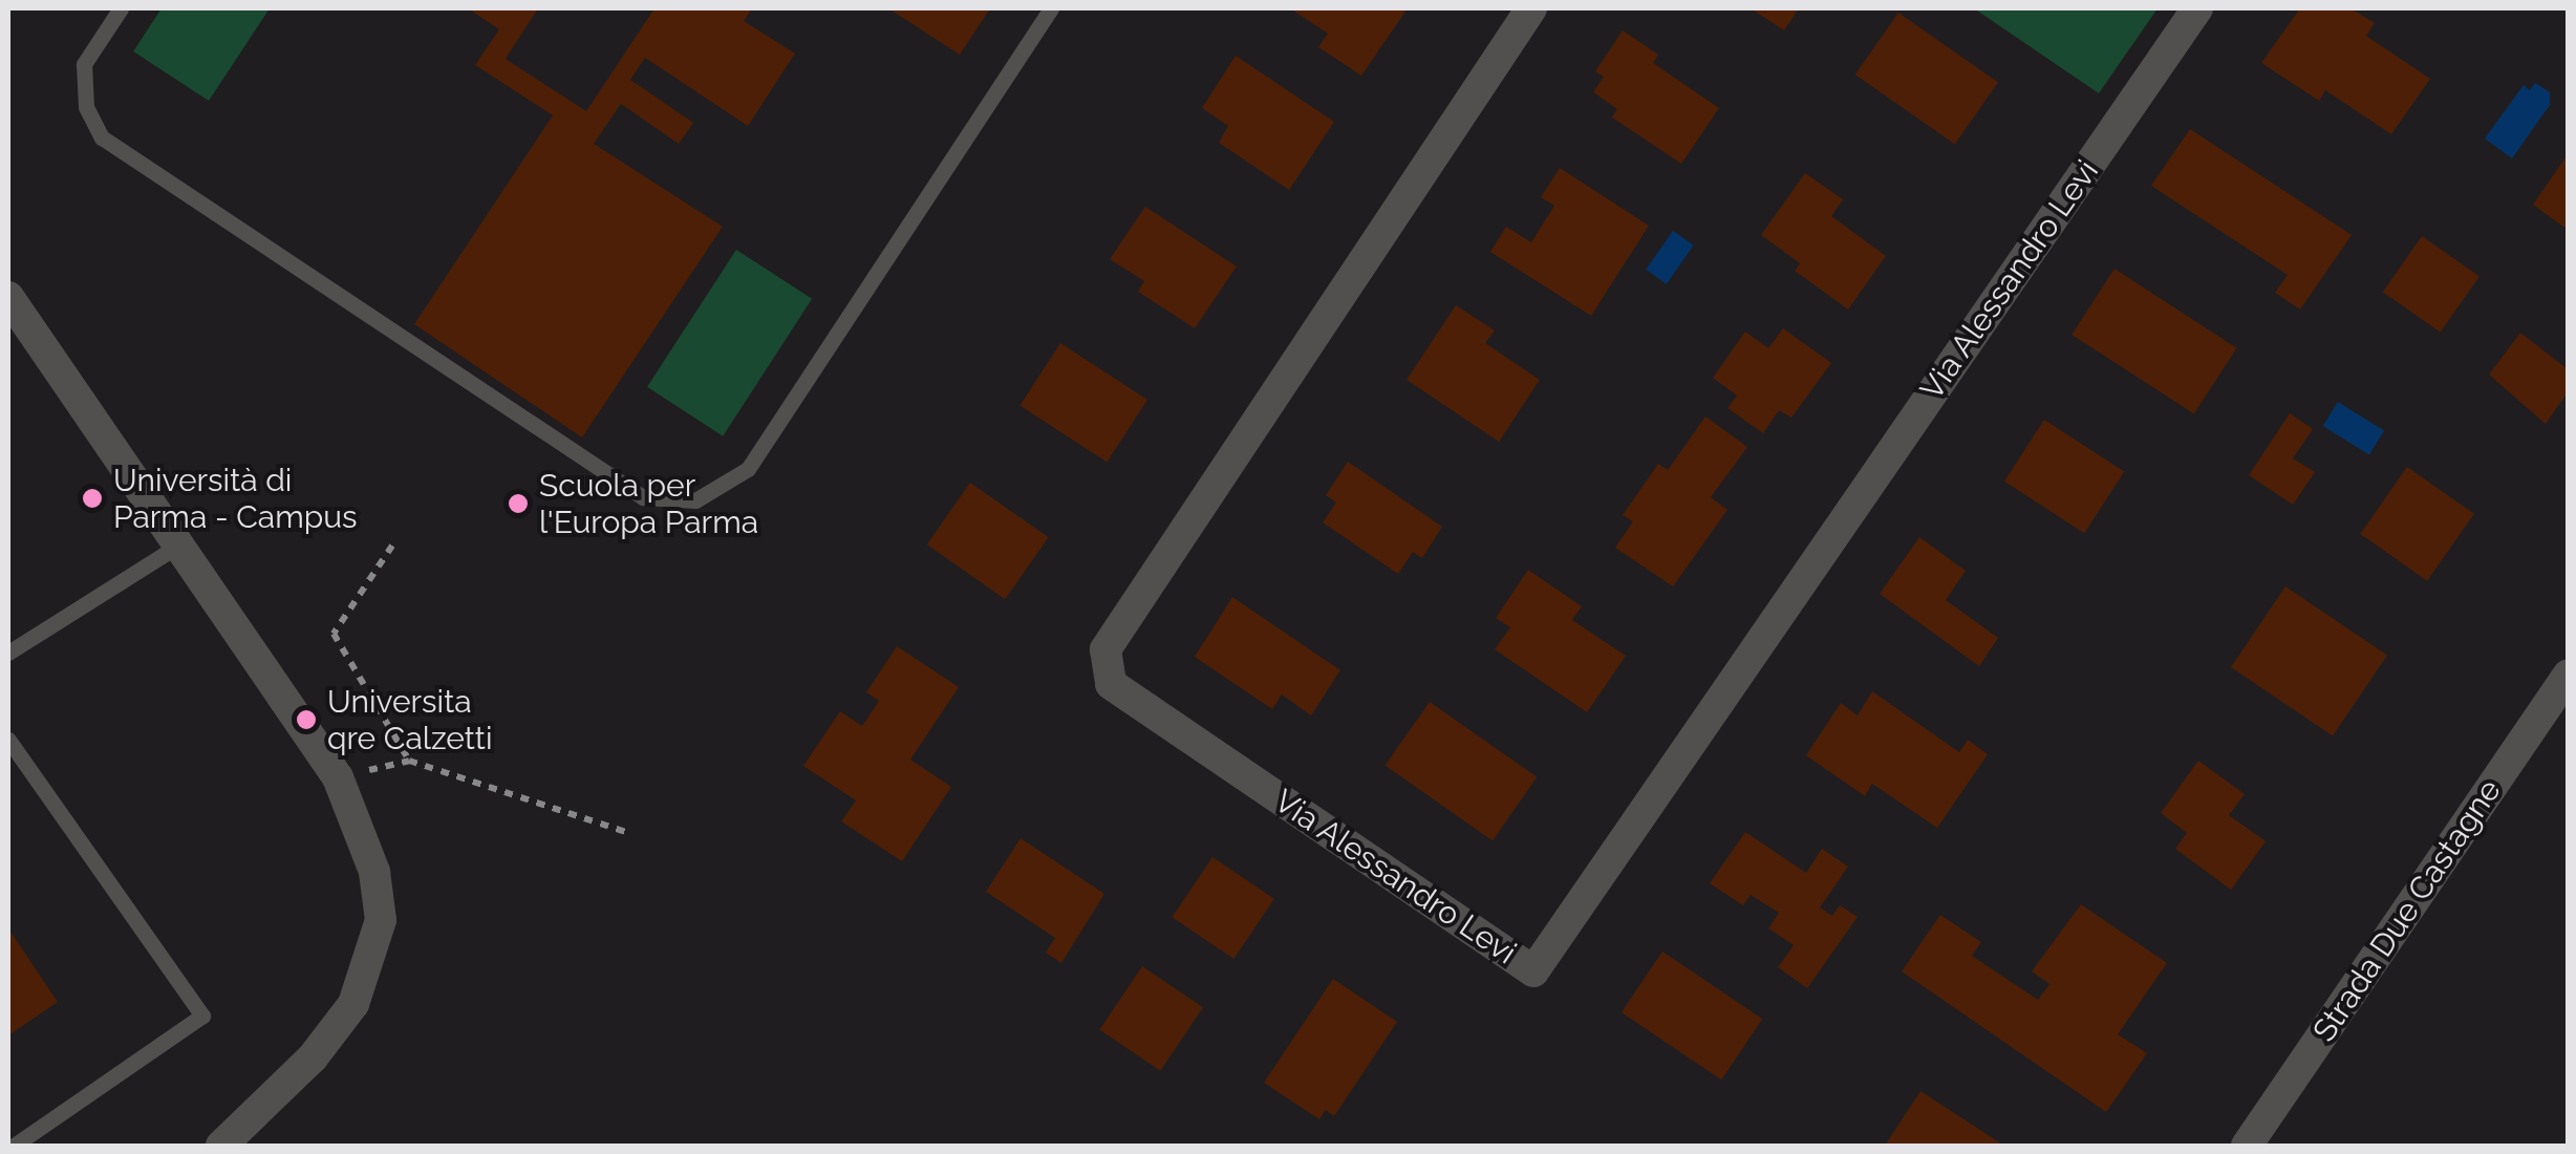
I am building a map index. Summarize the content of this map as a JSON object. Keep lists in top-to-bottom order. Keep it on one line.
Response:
{"streets":{"street":["Via Alessandro Levi","Strada Due Castagne"]},"places":["Università di Parma - Campus","Scuola per l'Europa Parma","Universita qre Calzetti"]}
